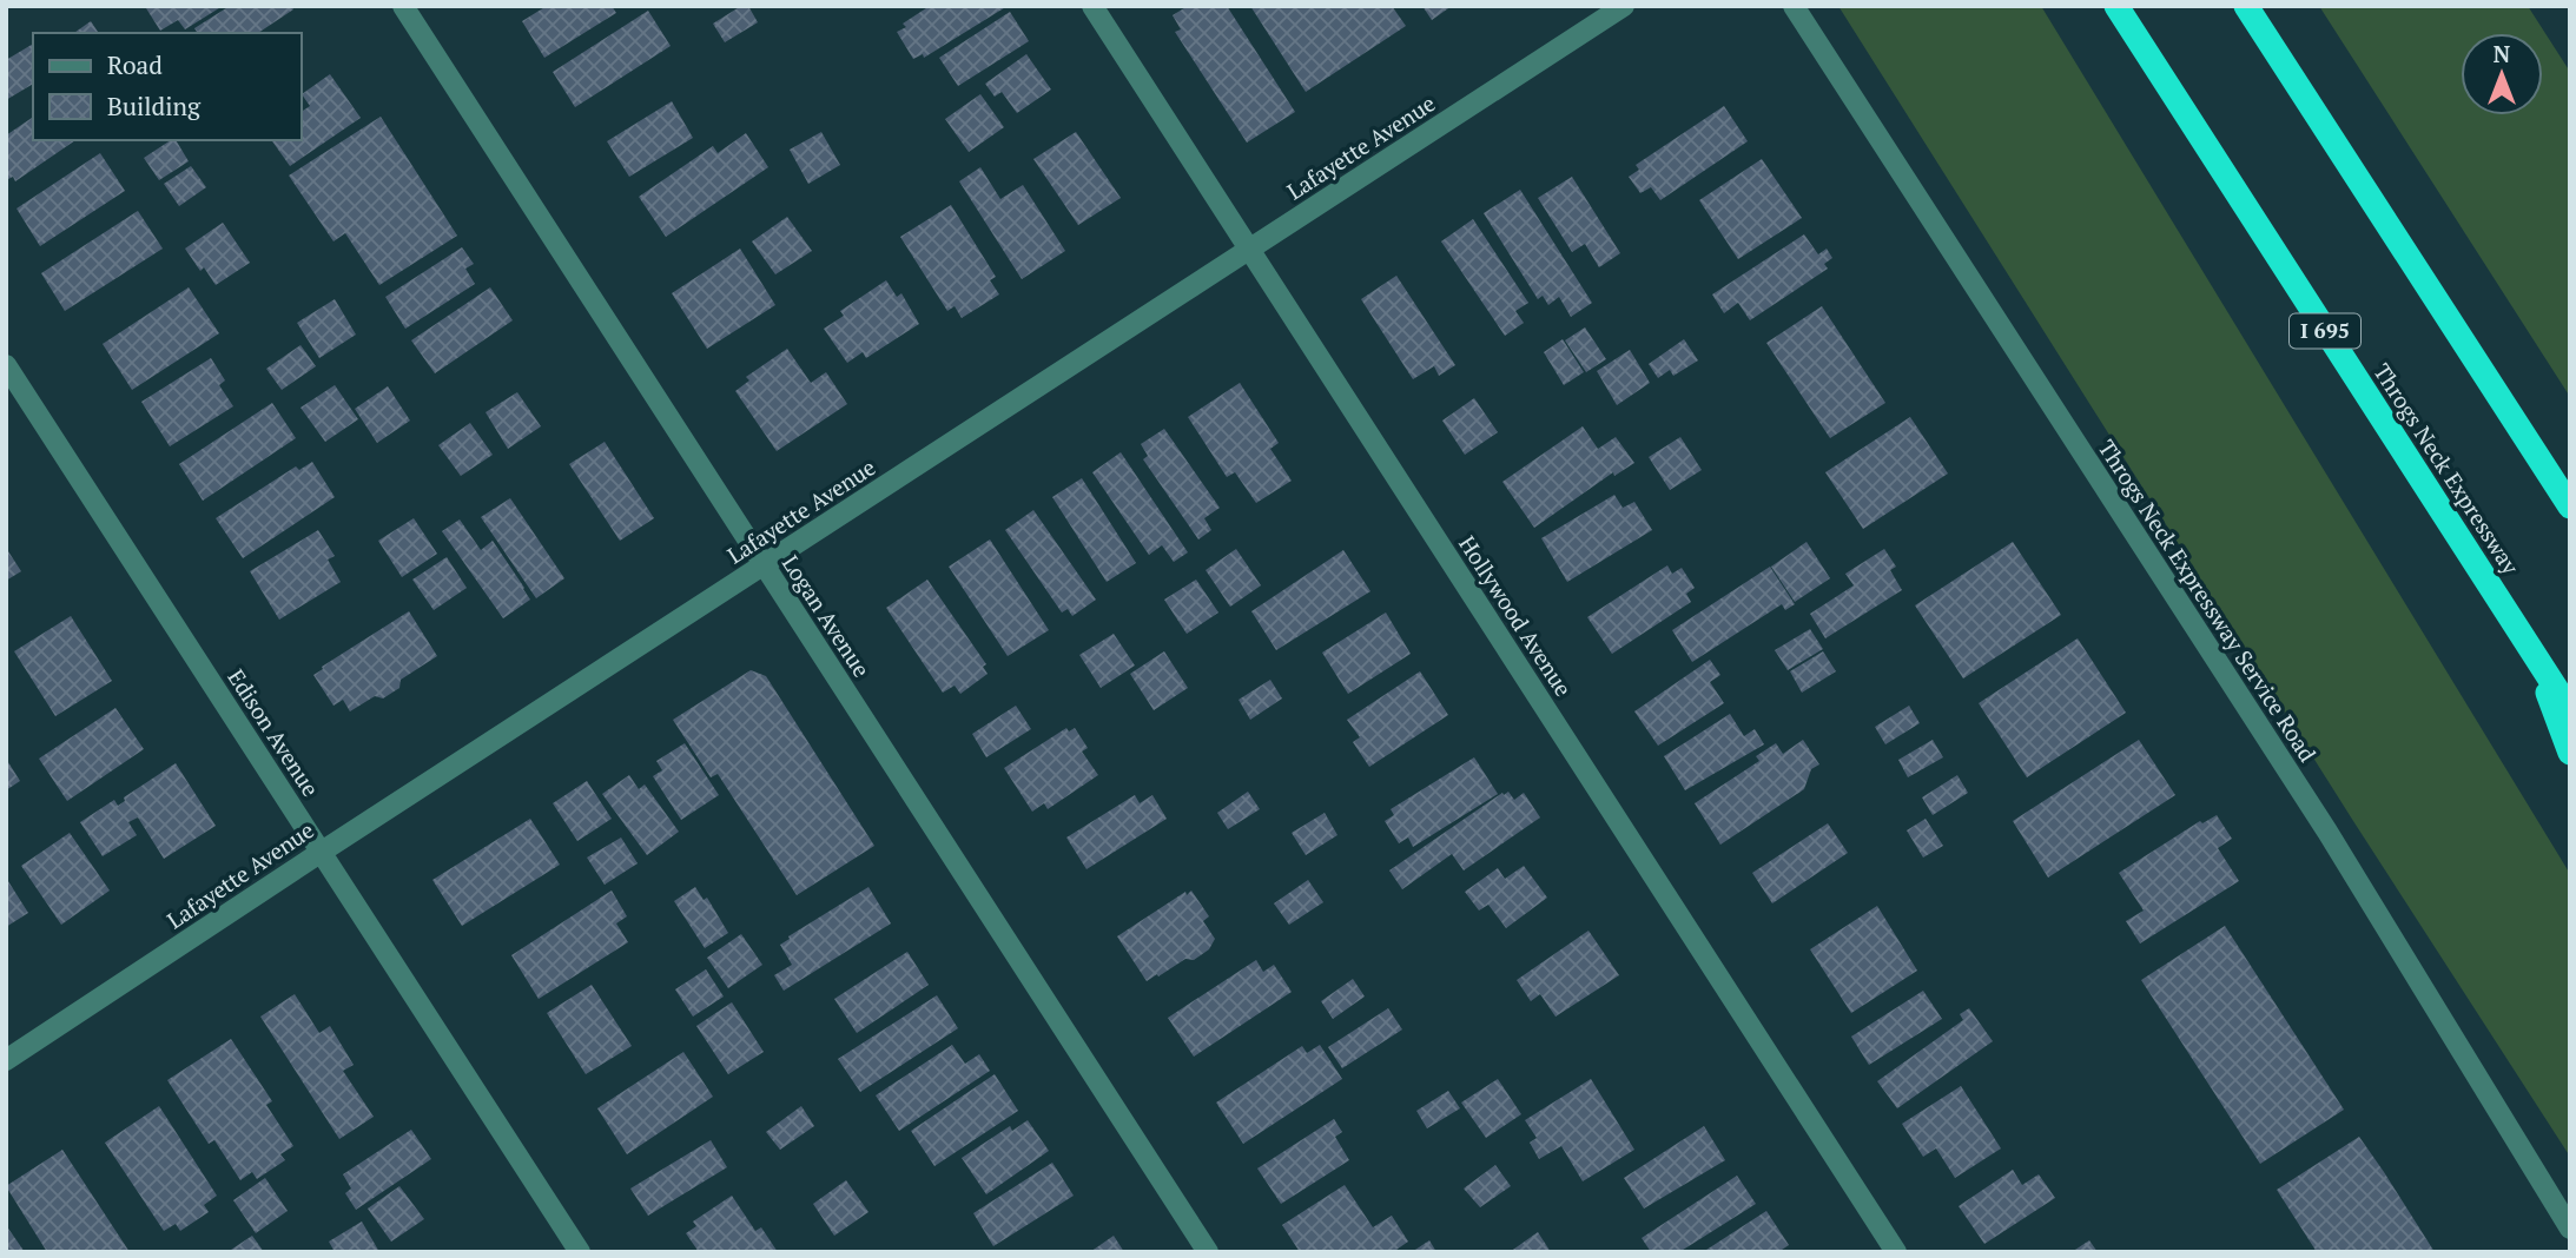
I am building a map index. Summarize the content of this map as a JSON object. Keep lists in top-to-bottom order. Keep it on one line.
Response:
{"streets":{"highway":["I 695","Throgs Neck Expressway"],"street":["Lafayette Avenue","Throgs Neck Expressway Service Road","Logan Avenue","Hollywood Avenue","Edison Avenue"]},"crossings":[["Lafayette Avenue","Logan Avenue"],["Lafayette Avenue","Hollywood Avenue"],["Lafayette Avenue","Edison Avenue"]],"legend":["Road","Building"],"north":"top"}
